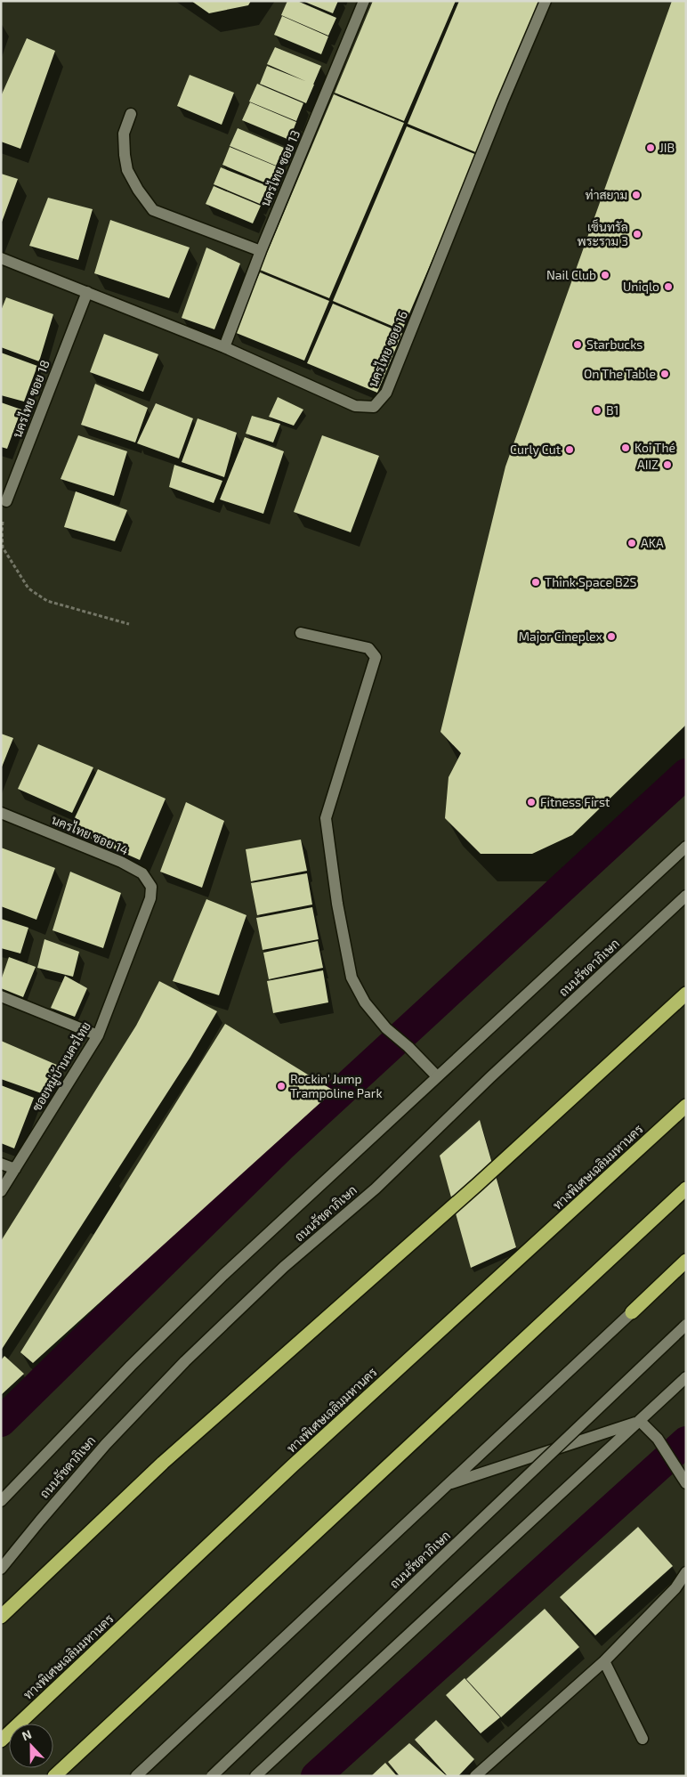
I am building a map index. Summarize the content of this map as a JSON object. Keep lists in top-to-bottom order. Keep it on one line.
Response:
{"streets":{"highway":["ทางพิเศษเฉลิมมหานคร"],"main road":["นครไทย ซอย 13","นครไทย ซอย 16","นครไทย ซอย 18","นครไทย ซอย 14","ถนนรัชดาภิเษก","ซอยหมู่บ้านนครไทย"]},"crossings":[["นครไทย ซอย 13","นครไทย ซอย 16"],["นครไทย ซอย 16","นครไทย ซอย 18"],["นครไทย ซอย 14","ซอยหมู่บ้านนครไทย"]],"places":["JIB","ท่าสยาม","เซ็นทรัล พระราม 3","Nail Club","Uniqlo","Starbucks","On The Table","B1","Koi Thé","Curly Cut","AIIZ","AKA","Think Space B2S","Major Cineplex","Fitness First","Rockin' Jump Trampoline Park"],"north":"top"}
